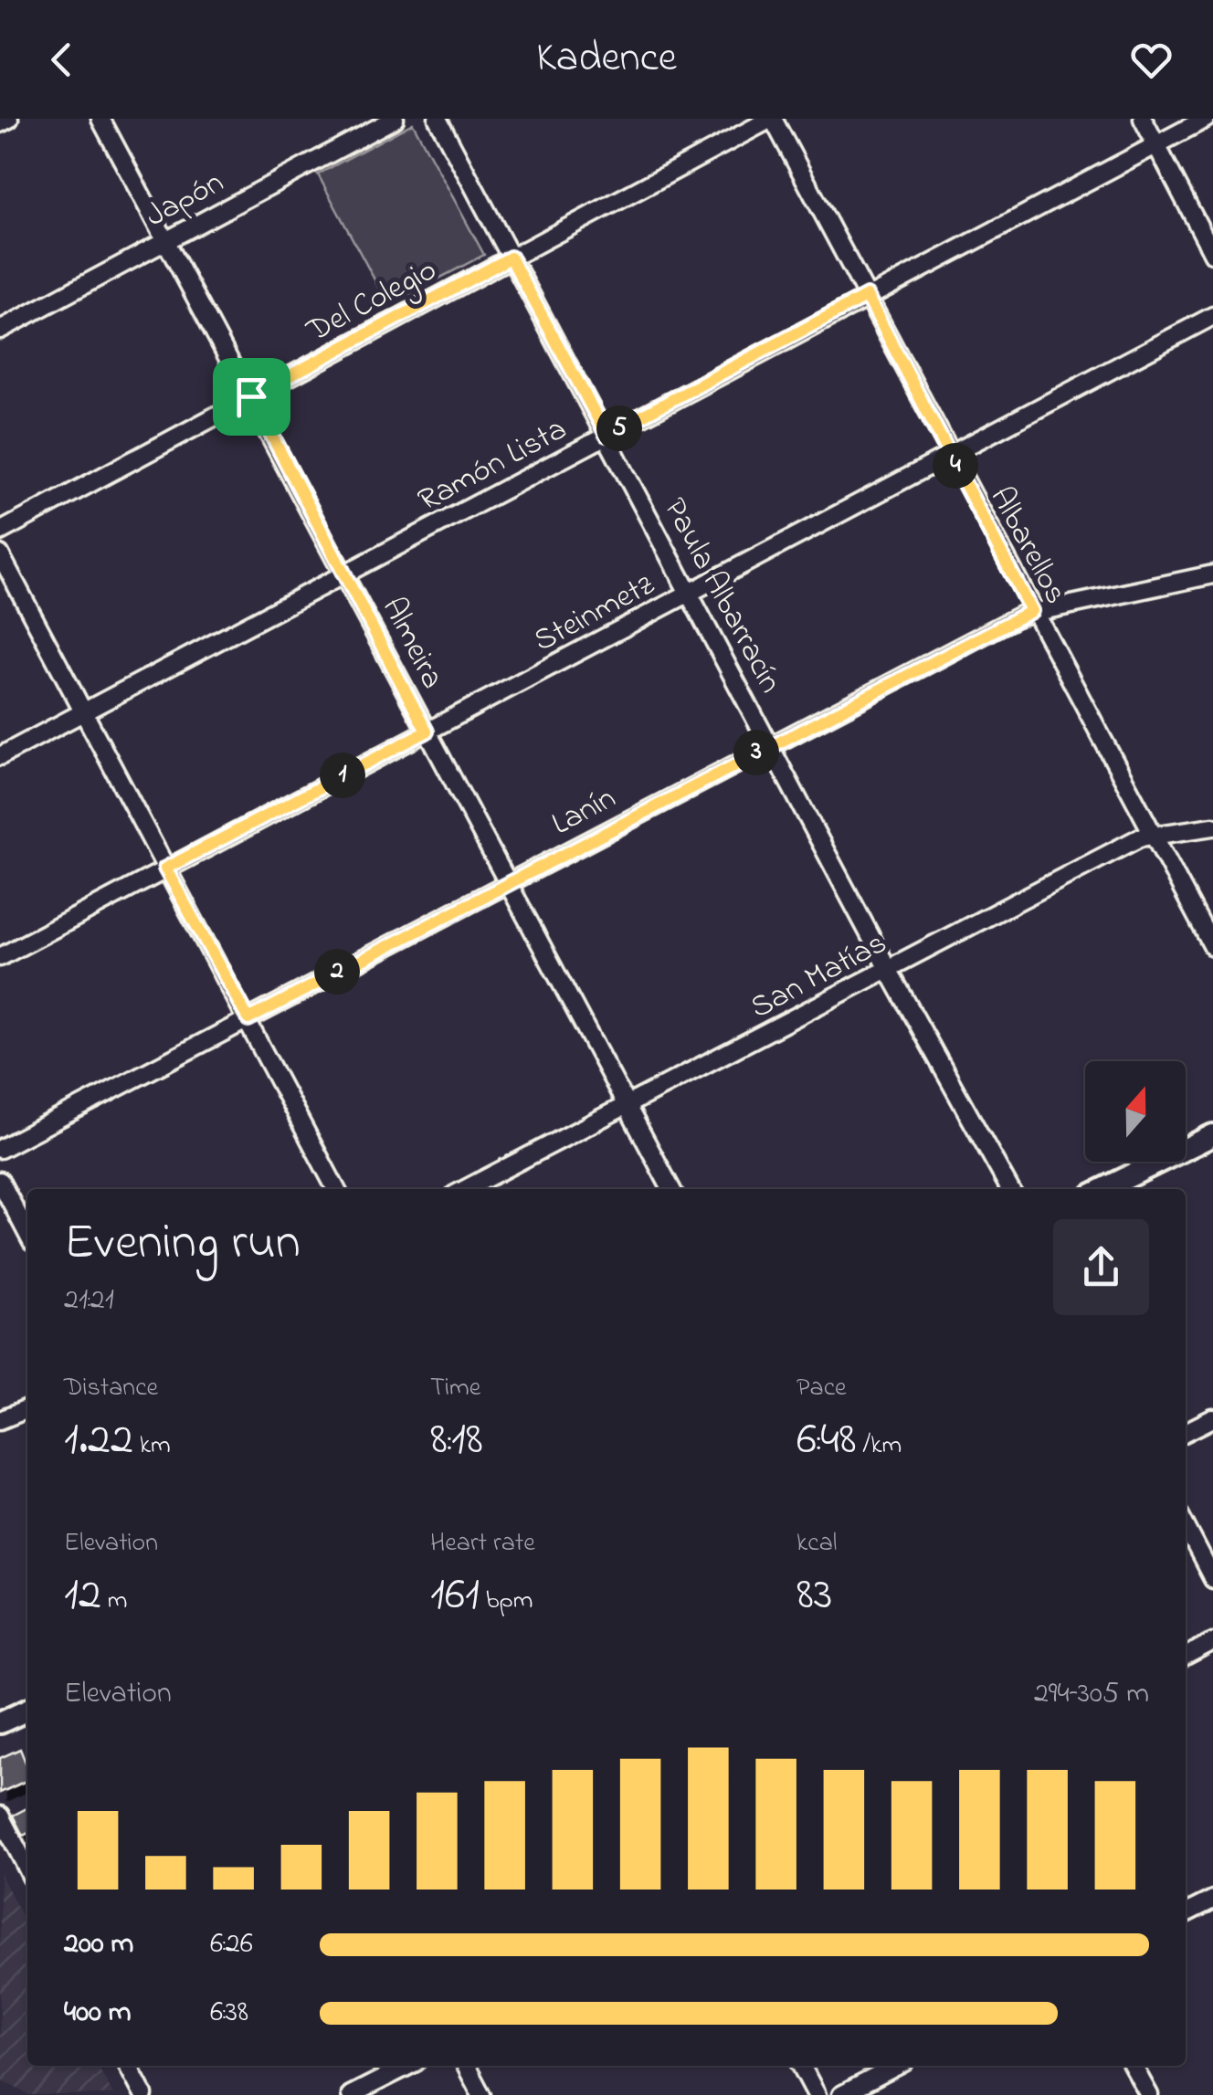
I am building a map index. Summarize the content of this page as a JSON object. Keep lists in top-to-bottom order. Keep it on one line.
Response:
{"streets":{"street":["Japón","Del Colegio","Ramón Lista","Albarellos","Paula Albarracín","Steinmetz","Almeira","Lanín","San Matías"]},"crossings":[["Japón","Almeira"],["Del Colegio","Albarellos"],["Del Colegio","Paula Albarracín"],["Del Colegio","Almeira"],["Ramón Lista","Albarellos"],["Ramón Lista","Paula Albarracín"],["Ramón Lista","Almeira"],["Albarellos","Steinmetz"],["Albarellos","Lanín"],["Albarellos","San Matías"],["Paula Albarracín","Steinmetz"],["Paula Albarracín","Lanín"],["Paula Albarracín","San Matías"],["Steinmetz","Almeira"],["Almeira","Lanín"],["Almeira","San Matías"]],"north":"top","page":{"header":"Kadence","pins":["5","4","3","1","2"],"heading":["Evening run","21:21"],"stats":[["Distance","1.22 km"],["Time","8:18"],["Pace","6:48 /km"],["Elevation","12 m"],["Heart rate","161 bpm"],["kcal","83"]],"chart":["Elevation","294–305 m"],"list":[{"name":"200 m","note":"6:26"},{"name":"400 m","note":"6:38"}]}}
